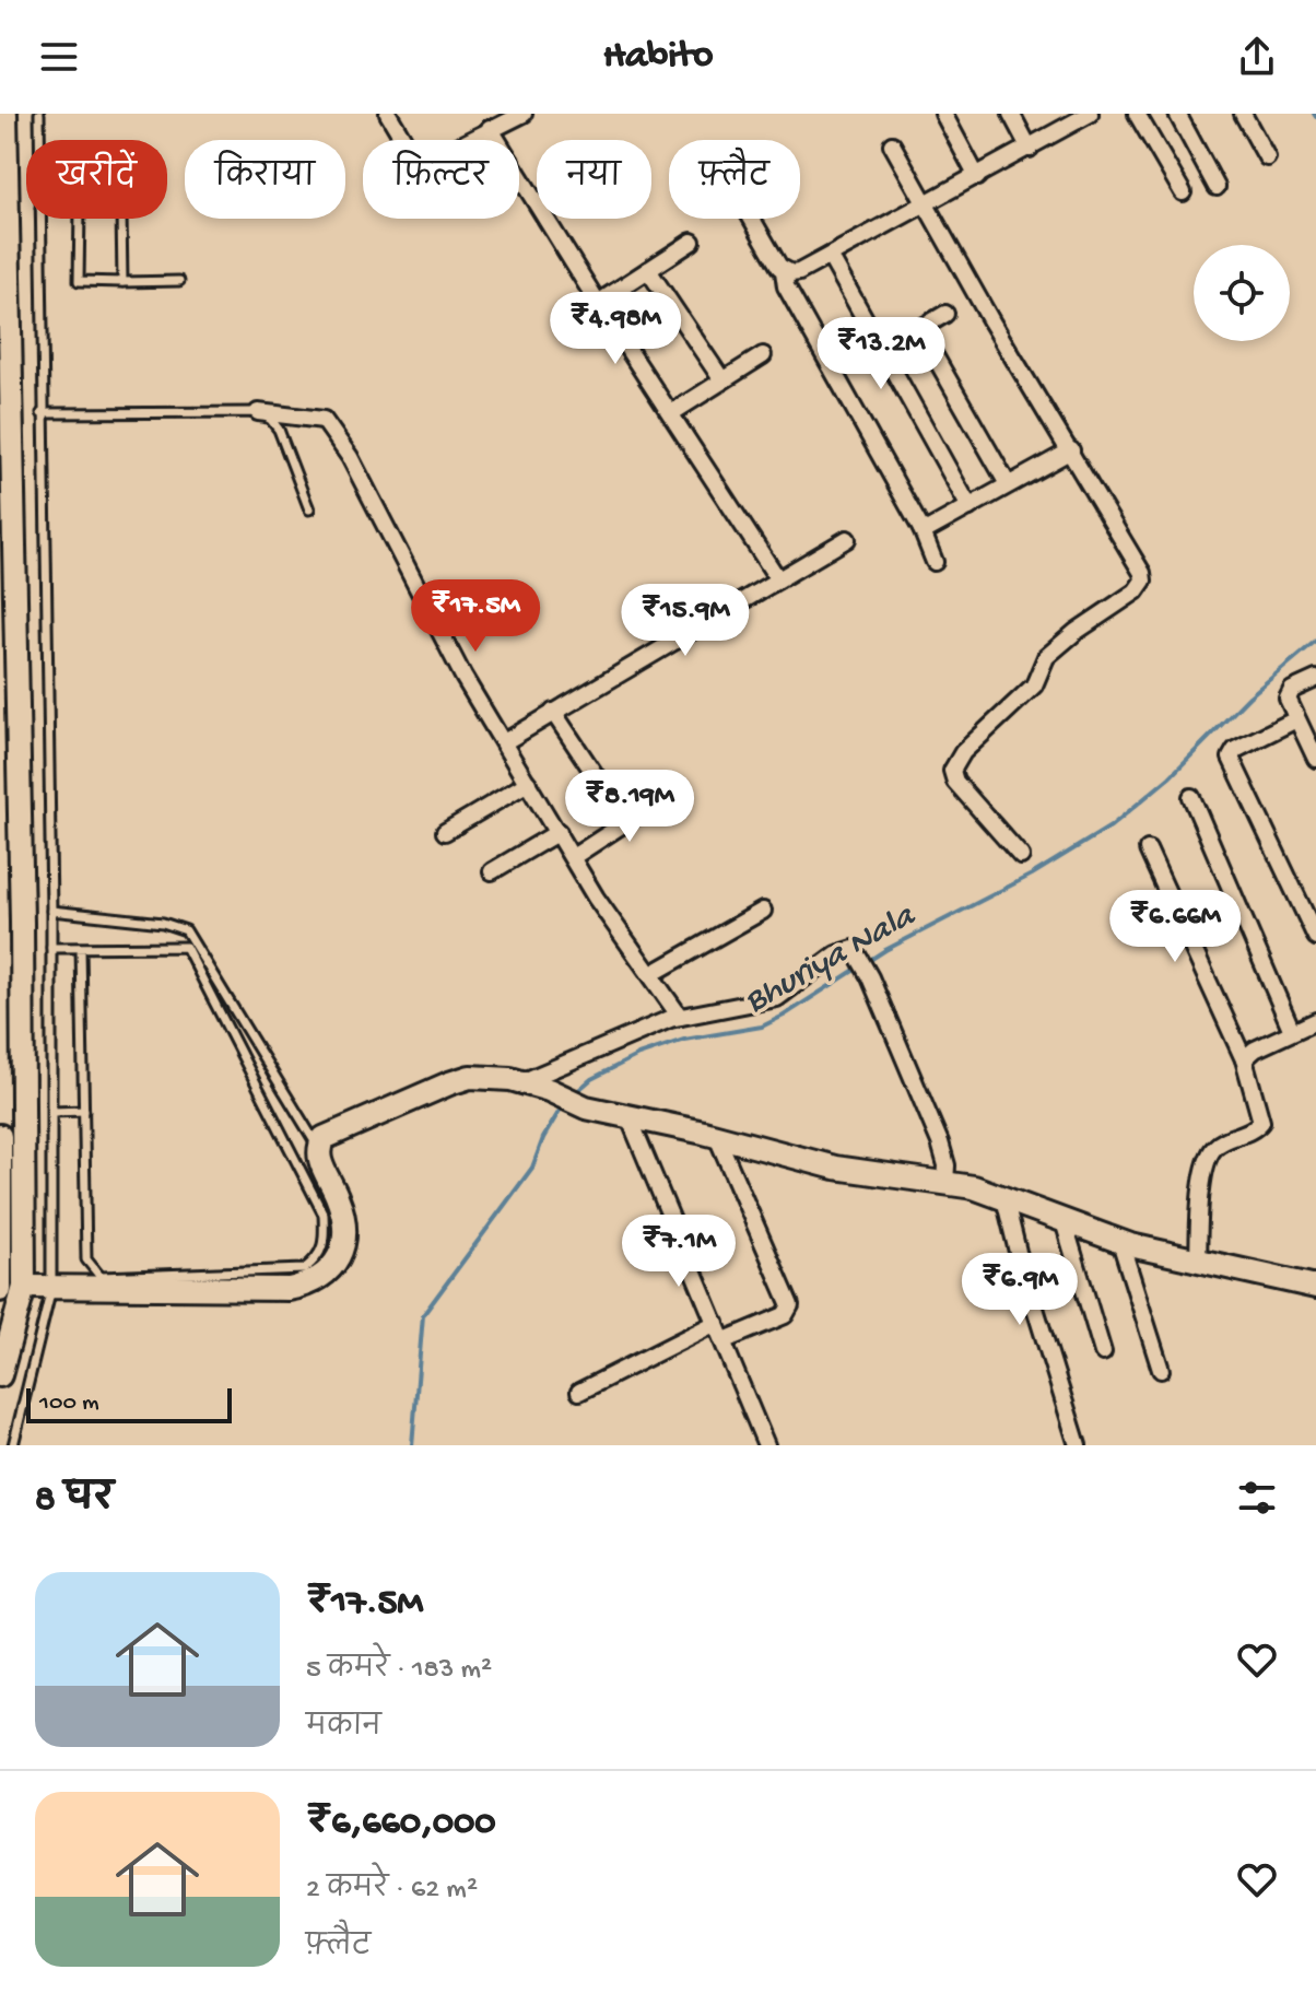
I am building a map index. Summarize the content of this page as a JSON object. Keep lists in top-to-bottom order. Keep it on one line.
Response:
{"water":["Bhuriya Nala"],"scale_bar":"100 m","page":{"header":"Habito","chip":["खरीदें","किराया","फ़िल्टर","नया","फ़्लैट"],"price":["₹4.98M","₹13.2M","₹17.5M","₹15.9M","₹8.19M","₹6.66M","₹7.1M","₹6.9M"],"scale":"100 m","heading":"8 घर","list":[{"name":"₹17.5M","note":"5 कमरे · 183 m² · मकान"},{"name":"₹6,660,000","note":"2 कमरे · 62 m² · फ़्लैट"}]}}
